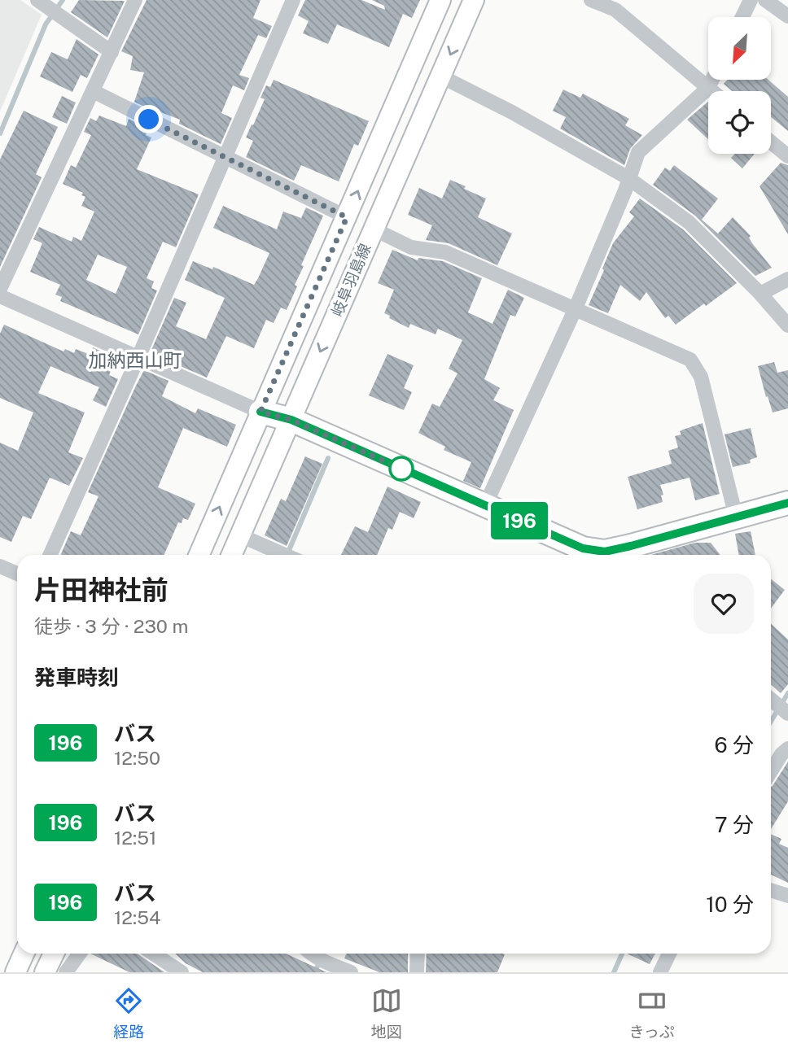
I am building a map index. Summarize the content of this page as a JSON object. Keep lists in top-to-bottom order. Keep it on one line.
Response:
{"streets":{"main road":["岐阜羽島線"]},"districts":["加納西山町"],"lines":["bus line 196"],"north":"bottom left","page":{"on_map":"196","heading":[["片田神社前","徒歩 · 3 分 · 230 m"],"発車時刻"],"list":[{"mark":"196","name":"バス","note":"12:50","value":"6 分"},{"mark":"196","name":"バス","note":"12:51","value":"7 分"},{"mark":"196","name":"バス","note":"12:54","value":"10 分"}],"tabs":["経路","地図","きっぷ"]}}
